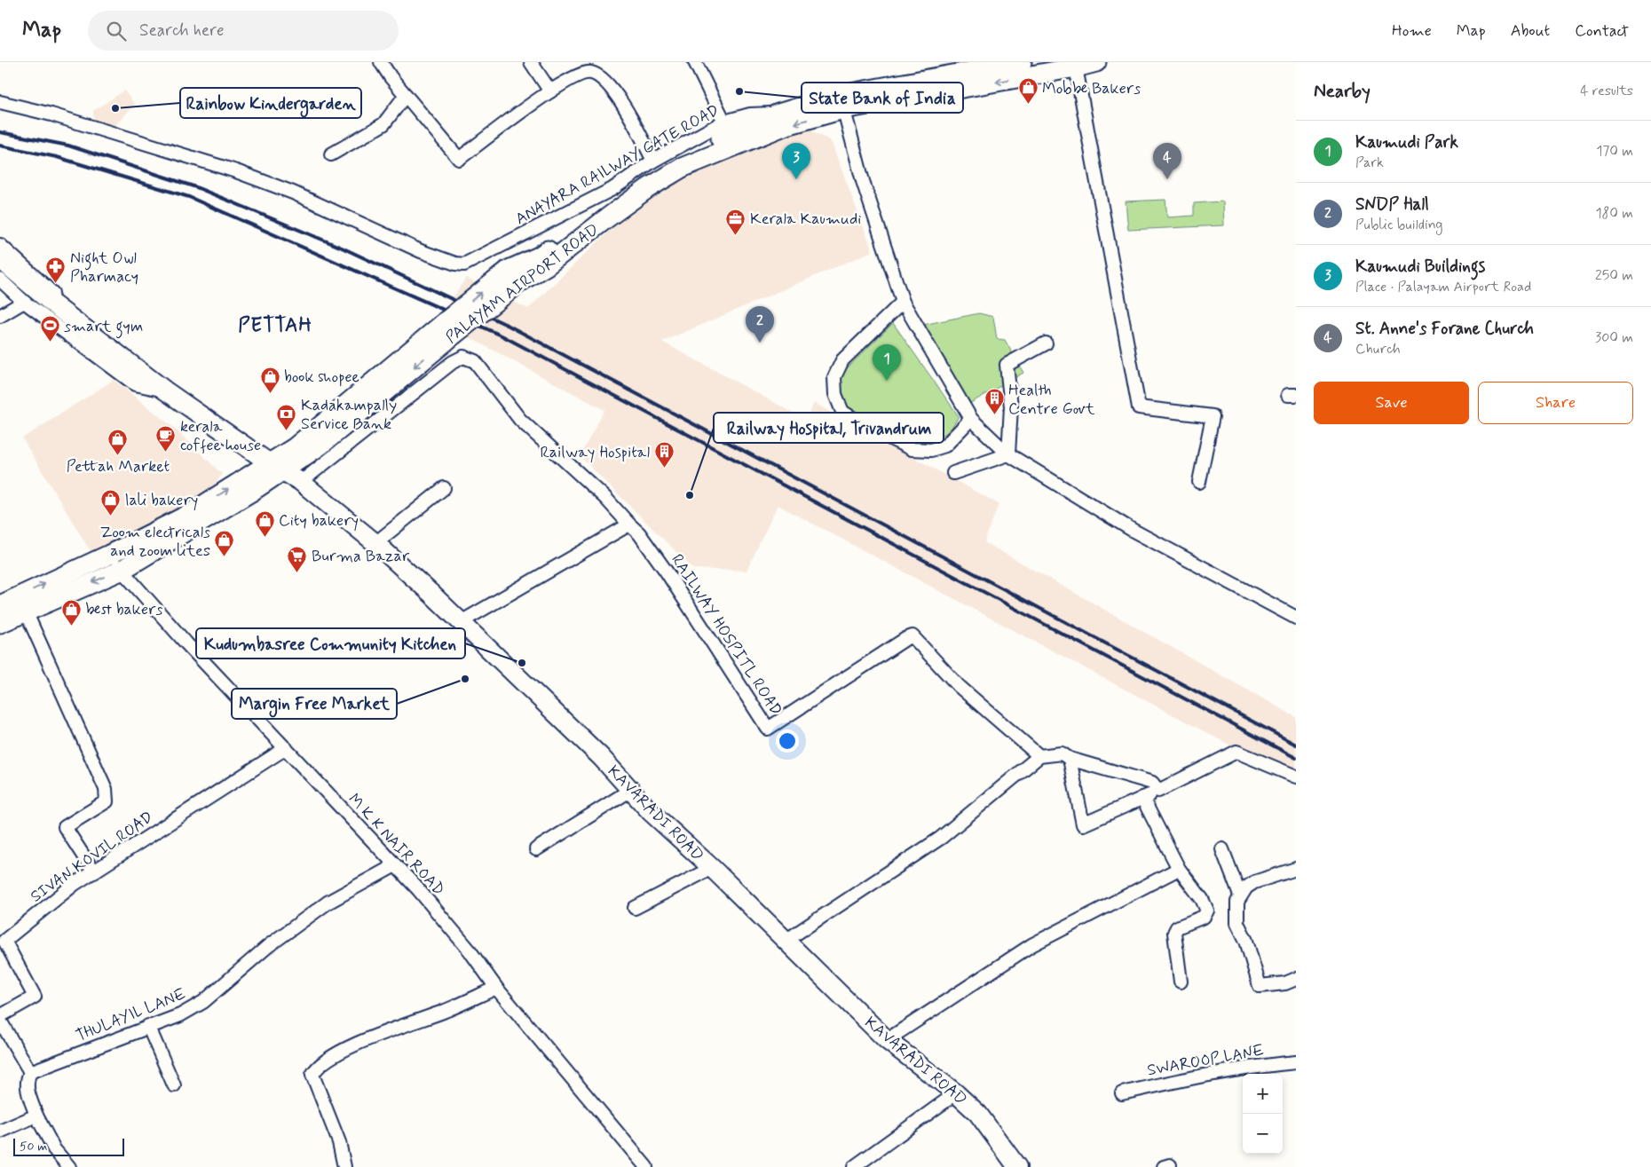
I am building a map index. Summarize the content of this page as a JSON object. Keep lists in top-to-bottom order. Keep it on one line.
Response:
{"streets":{"main road":["PALAYAM AIRPORT ROAD","KAVARADI ROAD"],"street":["ANAYARA RAILWAY GATE ROAD","RAILWAY HOSPITL ROAD","M K K NAIR ROAD","SIVAN KOVIL ROAD","THULAYIL LANE","SWAROOP LANE"]},"crossings":[["ANAYARA RAILWAY GATE ROAD","PALAYAM AIRPORT ROAD"],["PALAYAM AIRPORT ROAD","KAVARADI ROAD"],["PALAYAM AIRPORT ROAD","M K K NAIR ROAD"],["M K K NAIR ROAD","SIVAN KOVIL ROAD"],["M K K NAIR ROAD","THULAYIL LANE"]],"districts":["PETTAH"],"places":{"other":["State Bank of India","Rainbow Kindergarden","Railway Hospital, Trivandrum","Kudumbasree Community Kitchen","Margin Free Market"],"shop":["Mobbe Bakers","book shopee","Pettah Market","lali bakery","City bakery","Zoom electricals and zoom lites","best bakers"],"office":["Kerala Kaumudi"],"pharmacy":["Night Owl Pharmacy"],"sports":["smart gym"],"building":["Health Centre Govt","Railway Hospital"],"bank":["Kadakampally Service Bank"],"cafe":["kerala coffee house"],"supermarket":["Burma Bazar"]},"scale_bar":"50 m","page":{"header":"Map","search":"Search here","nav":["Home","Map","About","Contact"],"heading":["Nearby","4 results"],"list":[{"mark":"1","name":"Kaumudi Park","note":"Park","value":"170 m"},{"mark":"2","name":"SNDP Hall","note":"Public building","value":"180 m"},{"mark":"3","name":"Kaumudi Buildings","note":"Place · Palayam Airport Road","value":"250 m"},{"mark":"4","name":"St. Anne's Forane Church","note":"Church","value":"300 m"}],"pins":["3","4","2","1"],"buttons":["Save","Share"],"map_buttons":["+","−"],"scale":"50 m"}}
